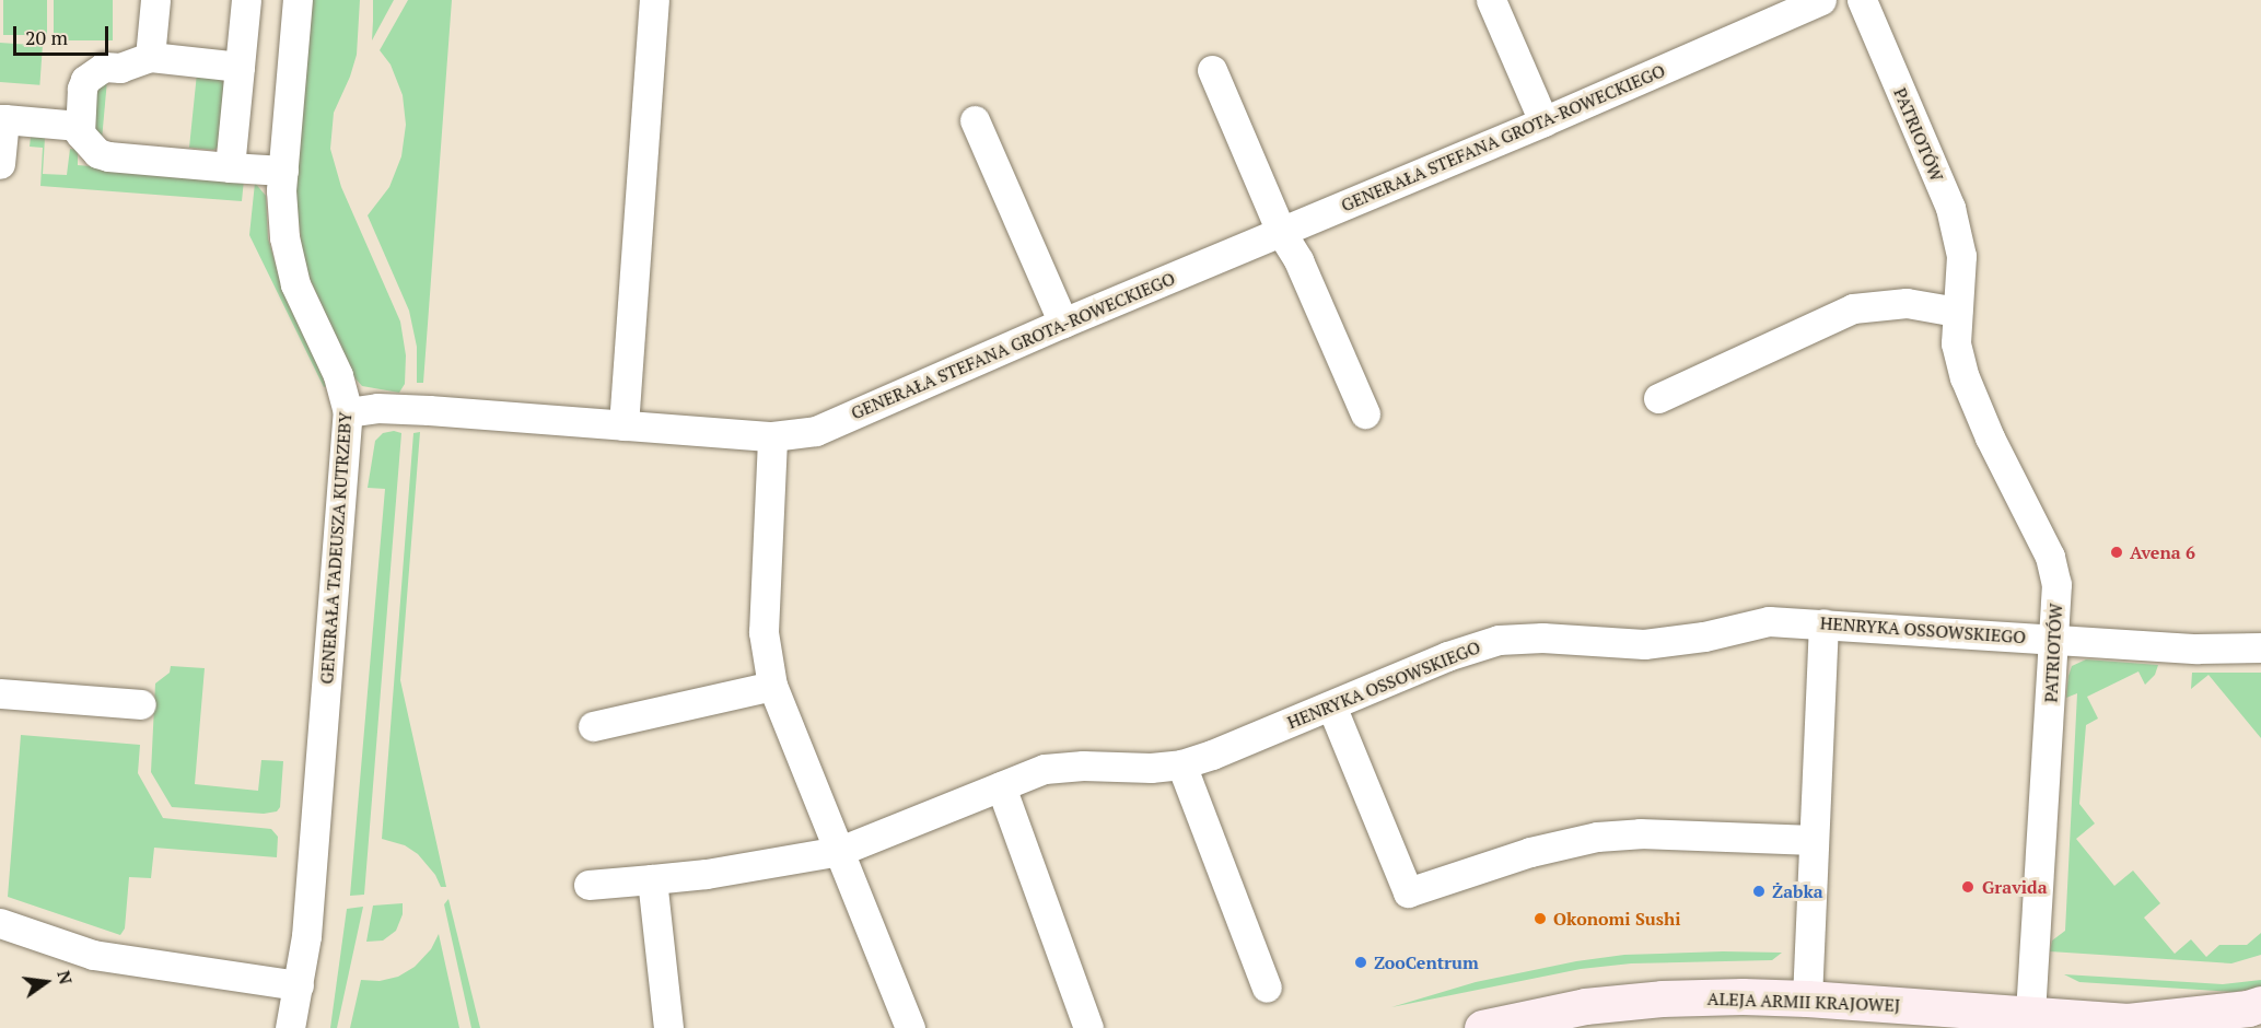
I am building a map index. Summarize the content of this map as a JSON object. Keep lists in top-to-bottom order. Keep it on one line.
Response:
{"streets":{"street":["PATRIOTÓW","GENERAŁA STEFANA GROTA-ROWECKIEGO","GENERAŁA TADEUSZA KUTRZEBY","HENRYKA OSSOWSKIEGO","ALEJA ARMII KRAJOWEJ"]},"crossings":[["PATRIOTÓW","HENRYKA OSSOWSKIEGO"],["PATRIOTÓW","ALEJA ARMII KRAJOWEJ"],["GENERAŁA STEFANA GROTA-ROWECKIEGO","GENERAŁA TADEUSZA KUTRZEBY"]],"places":["Avena 6","Gravida","Żabka","Okonomi Sushi","ZooCentrum"],"scale_bar":"20 m","north":"right"}
